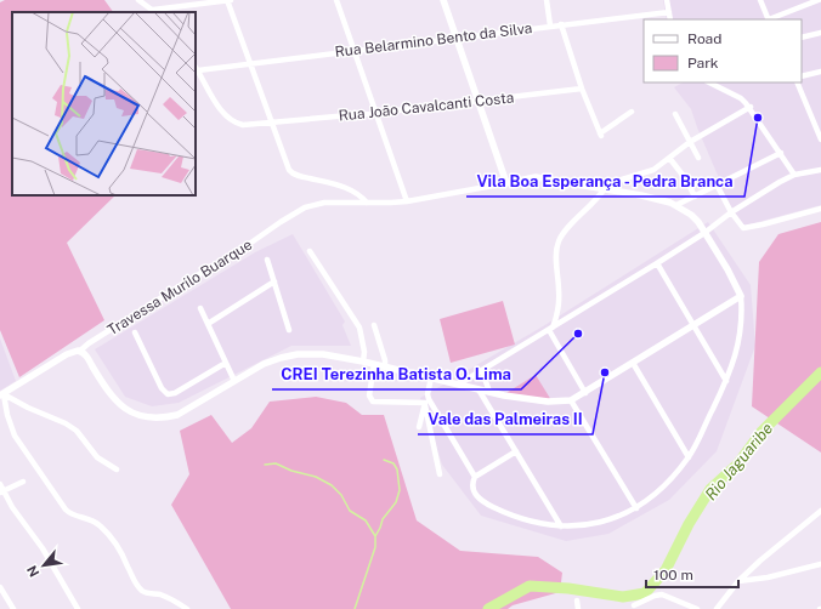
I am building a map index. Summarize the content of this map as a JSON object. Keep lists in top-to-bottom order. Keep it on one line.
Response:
{"streets":{"street":["Rua Belarmino Bento da Silva","Rua João Cavalcanti Costa","Travessa Murilo Buarque"]},"crossings":[["Rua Belarmino Bento da Silva","Rua João Cavalcanti Costa"]],"water":["Rio Jaguaribe"],"places":["Vila Boa Esperança - Pedra Branca","CREI Terezinha Batista O. Lima","Vale das Palmeiras II"],"legend":["Road","Park"],"scale_bar":"100 m","north":"bottom left"}
